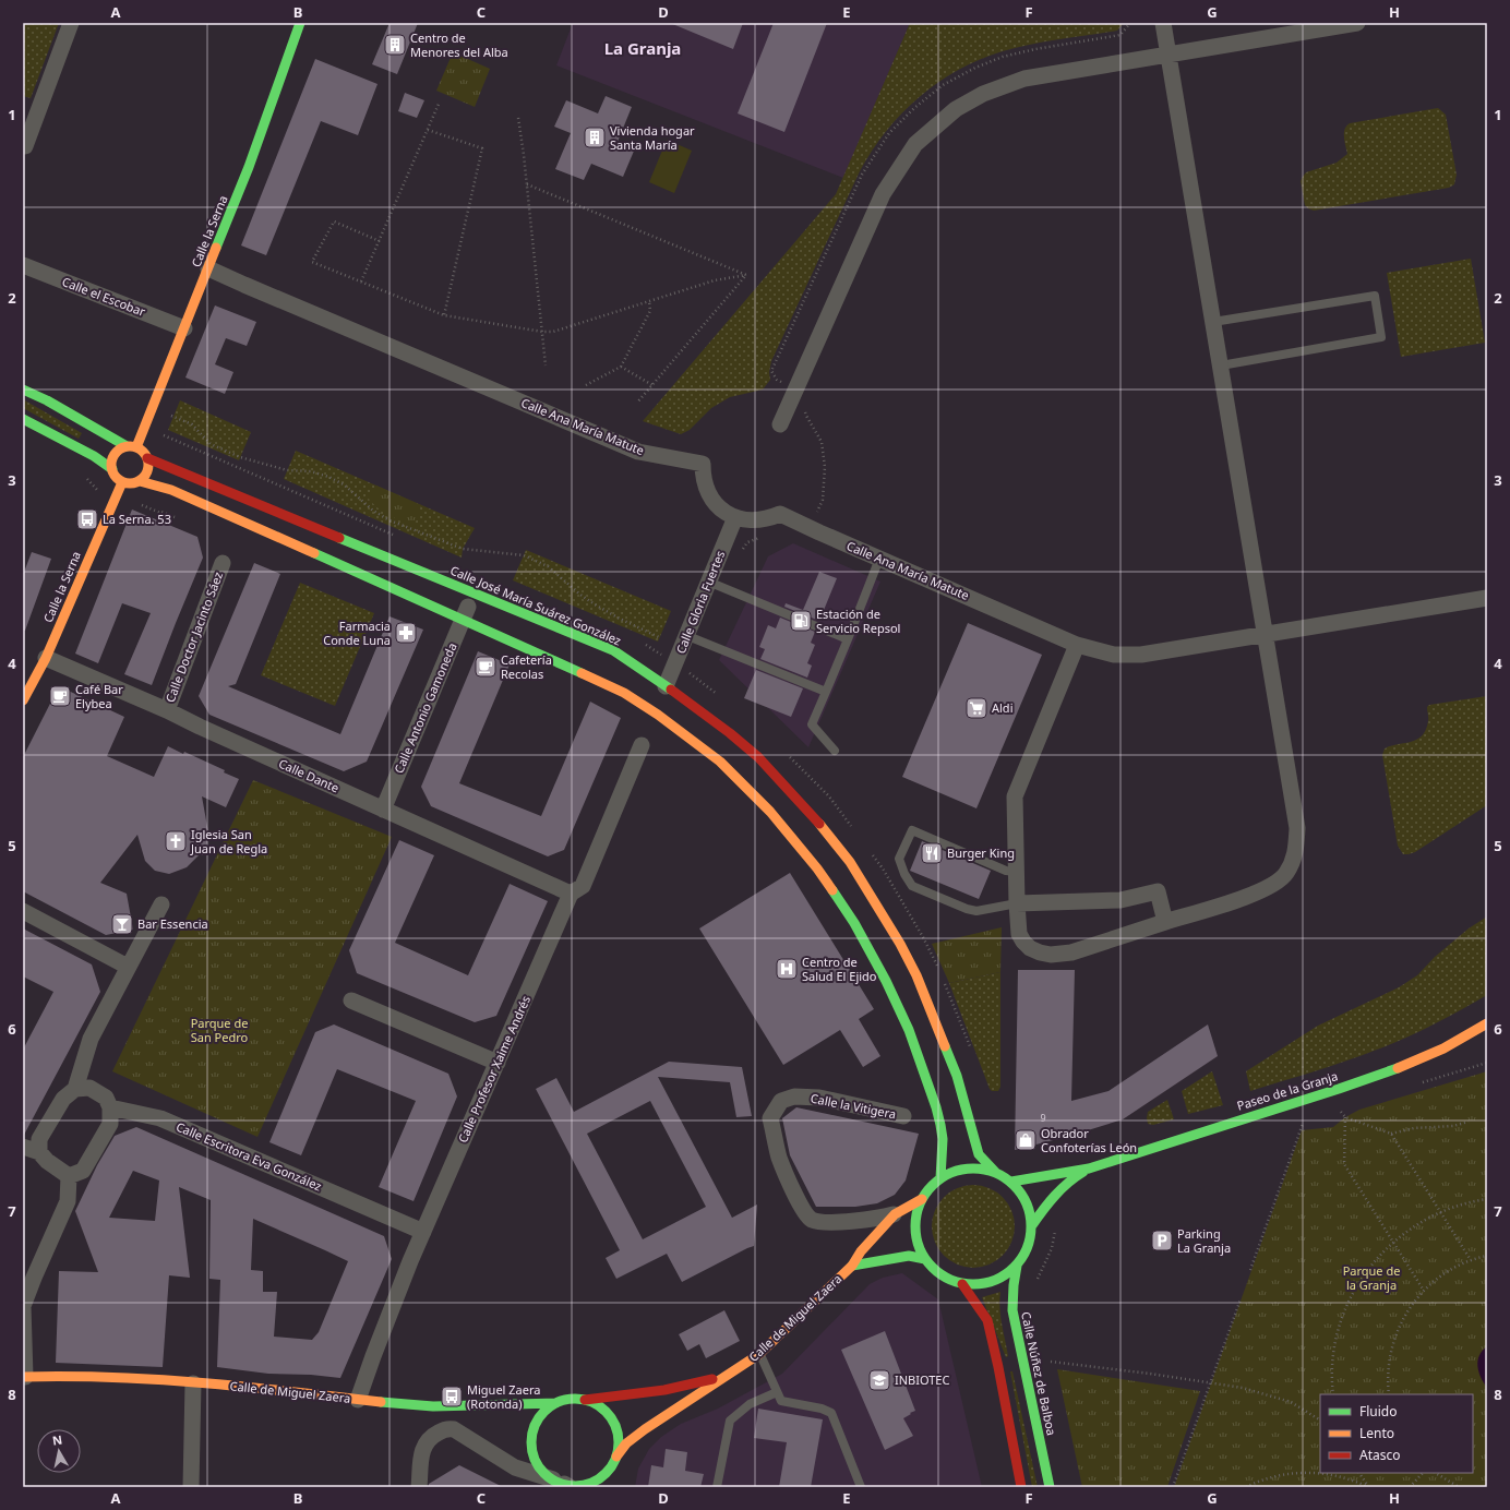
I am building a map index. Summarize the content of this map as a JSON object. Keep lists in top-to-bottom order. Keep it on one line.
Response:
{"streets":{"main road":["Calle la Serna","Calle José María Suárez González","Paseo de la Granja","Calle de Miguel Zaera","Calle Núñez de Balboa"],"street":["Calle el Escobar","Calle Ana María Matute","Calle Gloria Fuertes","Calle Doctor Jacinto Sáez","Calle Antonio Gamoneda","Calle Dante","Calle Profesor Xaime Andrés","Calle la Vitigera","Calle Escritora Eva González"]},"crossings":[["Calle la Serna","Calle el Escobar"],["Calle la Serna","Calle Ana María Matute"],["Calle la Serna","Calle José María Suárez González"],["Calle la Serna","Calle Dante"],["Calle Ana María Matute","Calle Gloria Fuertes"],["Calle Gloria Fuertes","Calle José María Suárez González"],["Calle José María Suárez González","Paseo de la Granja"],["Calle José María Suárez González","Calle de Miguel Zaera"],["Calle José María Suárez González","Calle Núñez de Balboa"],["Calle Doctor Jacinto Sáez","Calle Dante"],["Calle Antonio Gamoneda","Calle Dante"],["Calle Dante","Calle Profesor Xaime Andrés"],["Calle Profesor Xaime Andrés","Calle Escritora Eva González"],["Calle Profesor Xaime Andrés","Calle de Miguel Zaera"],["Paseo de la Granja","Calle de Miguel Zaera"],["Paseo de la Granja","Calle Núñez de Balboa"],["Calle la Vitigera","Calle de Miguel Zaera"],["Calle de Miguel Zaera","Calle Núñez de Balboa"]],"districts":["La Granja"],"parks":["Parque de San Pedro","Parque de la Granja"],"places":{"building":["Centro de Menores del Alba","Vivienda hogar Santa María"],"bus stop":["La Serna. 53","Miguel Zaera (Rotonda)"],"fuel station":["Estación de Servicio Repsol"],"pharmacy":["Farmacia Conde Luna"],"cafe":["Cafetería Recolas","Café Bar Elybea"],"supermarket":["Aldi"],"church":["Iglesia San Juan de Regla"],"restaurant":["Burger King"],"bar":["Bar Essencia"],"hospital":["Centro de Salud El Ejido"],"shop":["Obrador Confoterías León"],"parking":["Parking La Granja"],"school or university":["INBIOTEC"]},"house_numbers":["9"],"legend":["Fluido","Lento","Atasco"],"north":"top","grid":{"columns":["A","B","C","D","E","F","G","H"],"rows":["1","2","3","4","5","6","7","8"]}}
